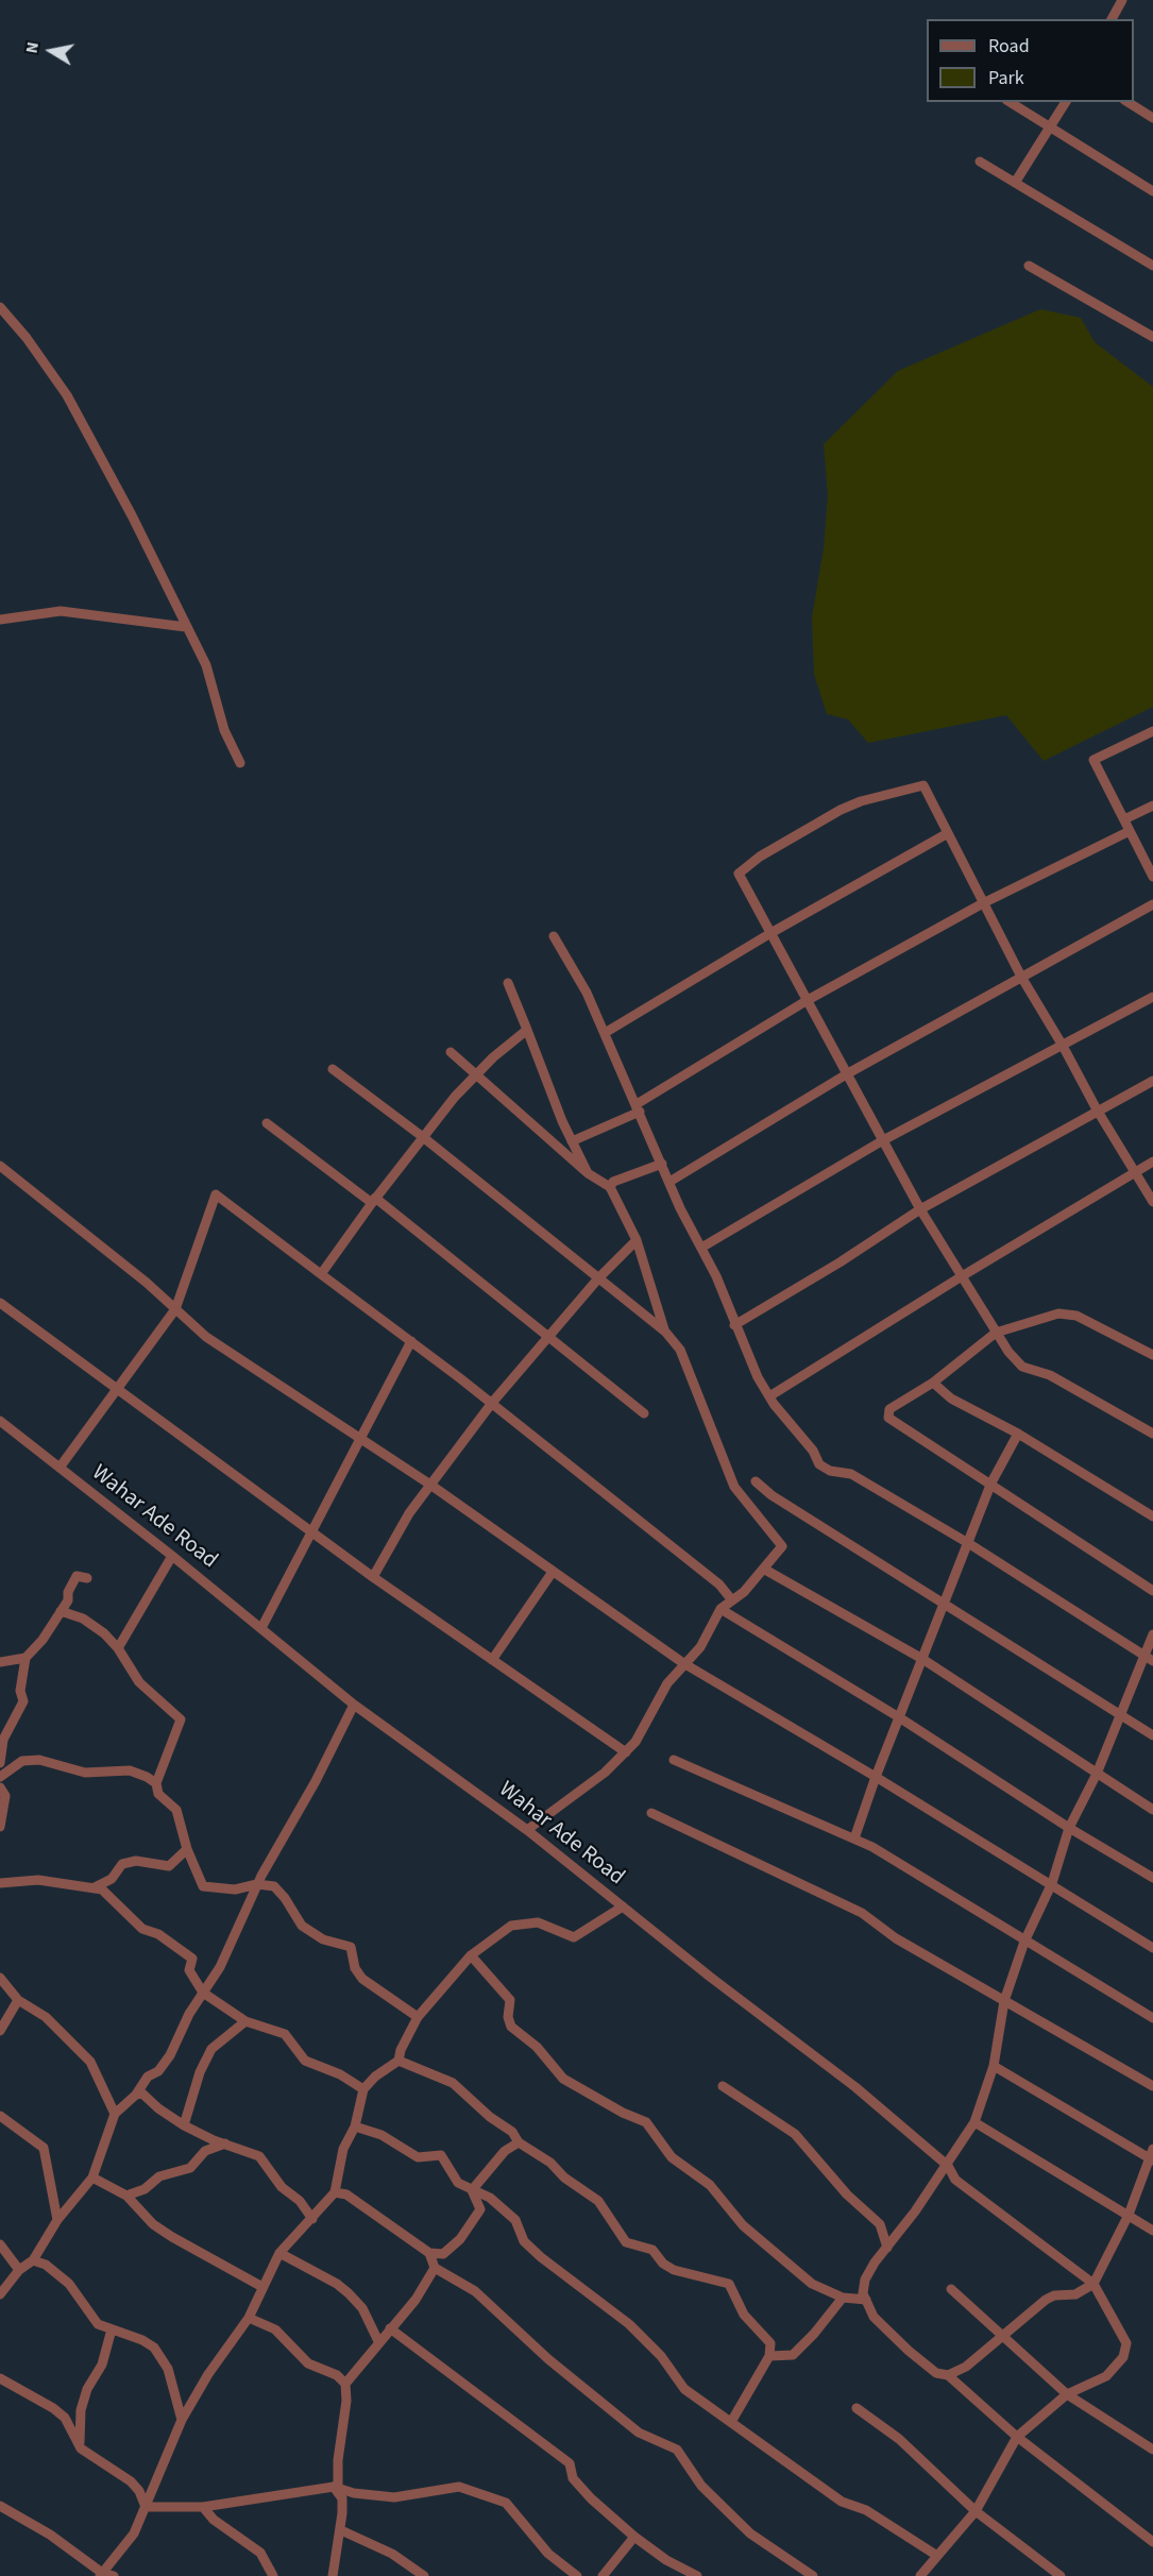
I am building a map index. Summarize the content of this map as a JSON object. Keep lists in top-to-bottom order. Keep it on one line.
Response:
{"streets":{"street":["Wahar Ade Road"]},"legend":["Road","Park"],"north":"left"}
